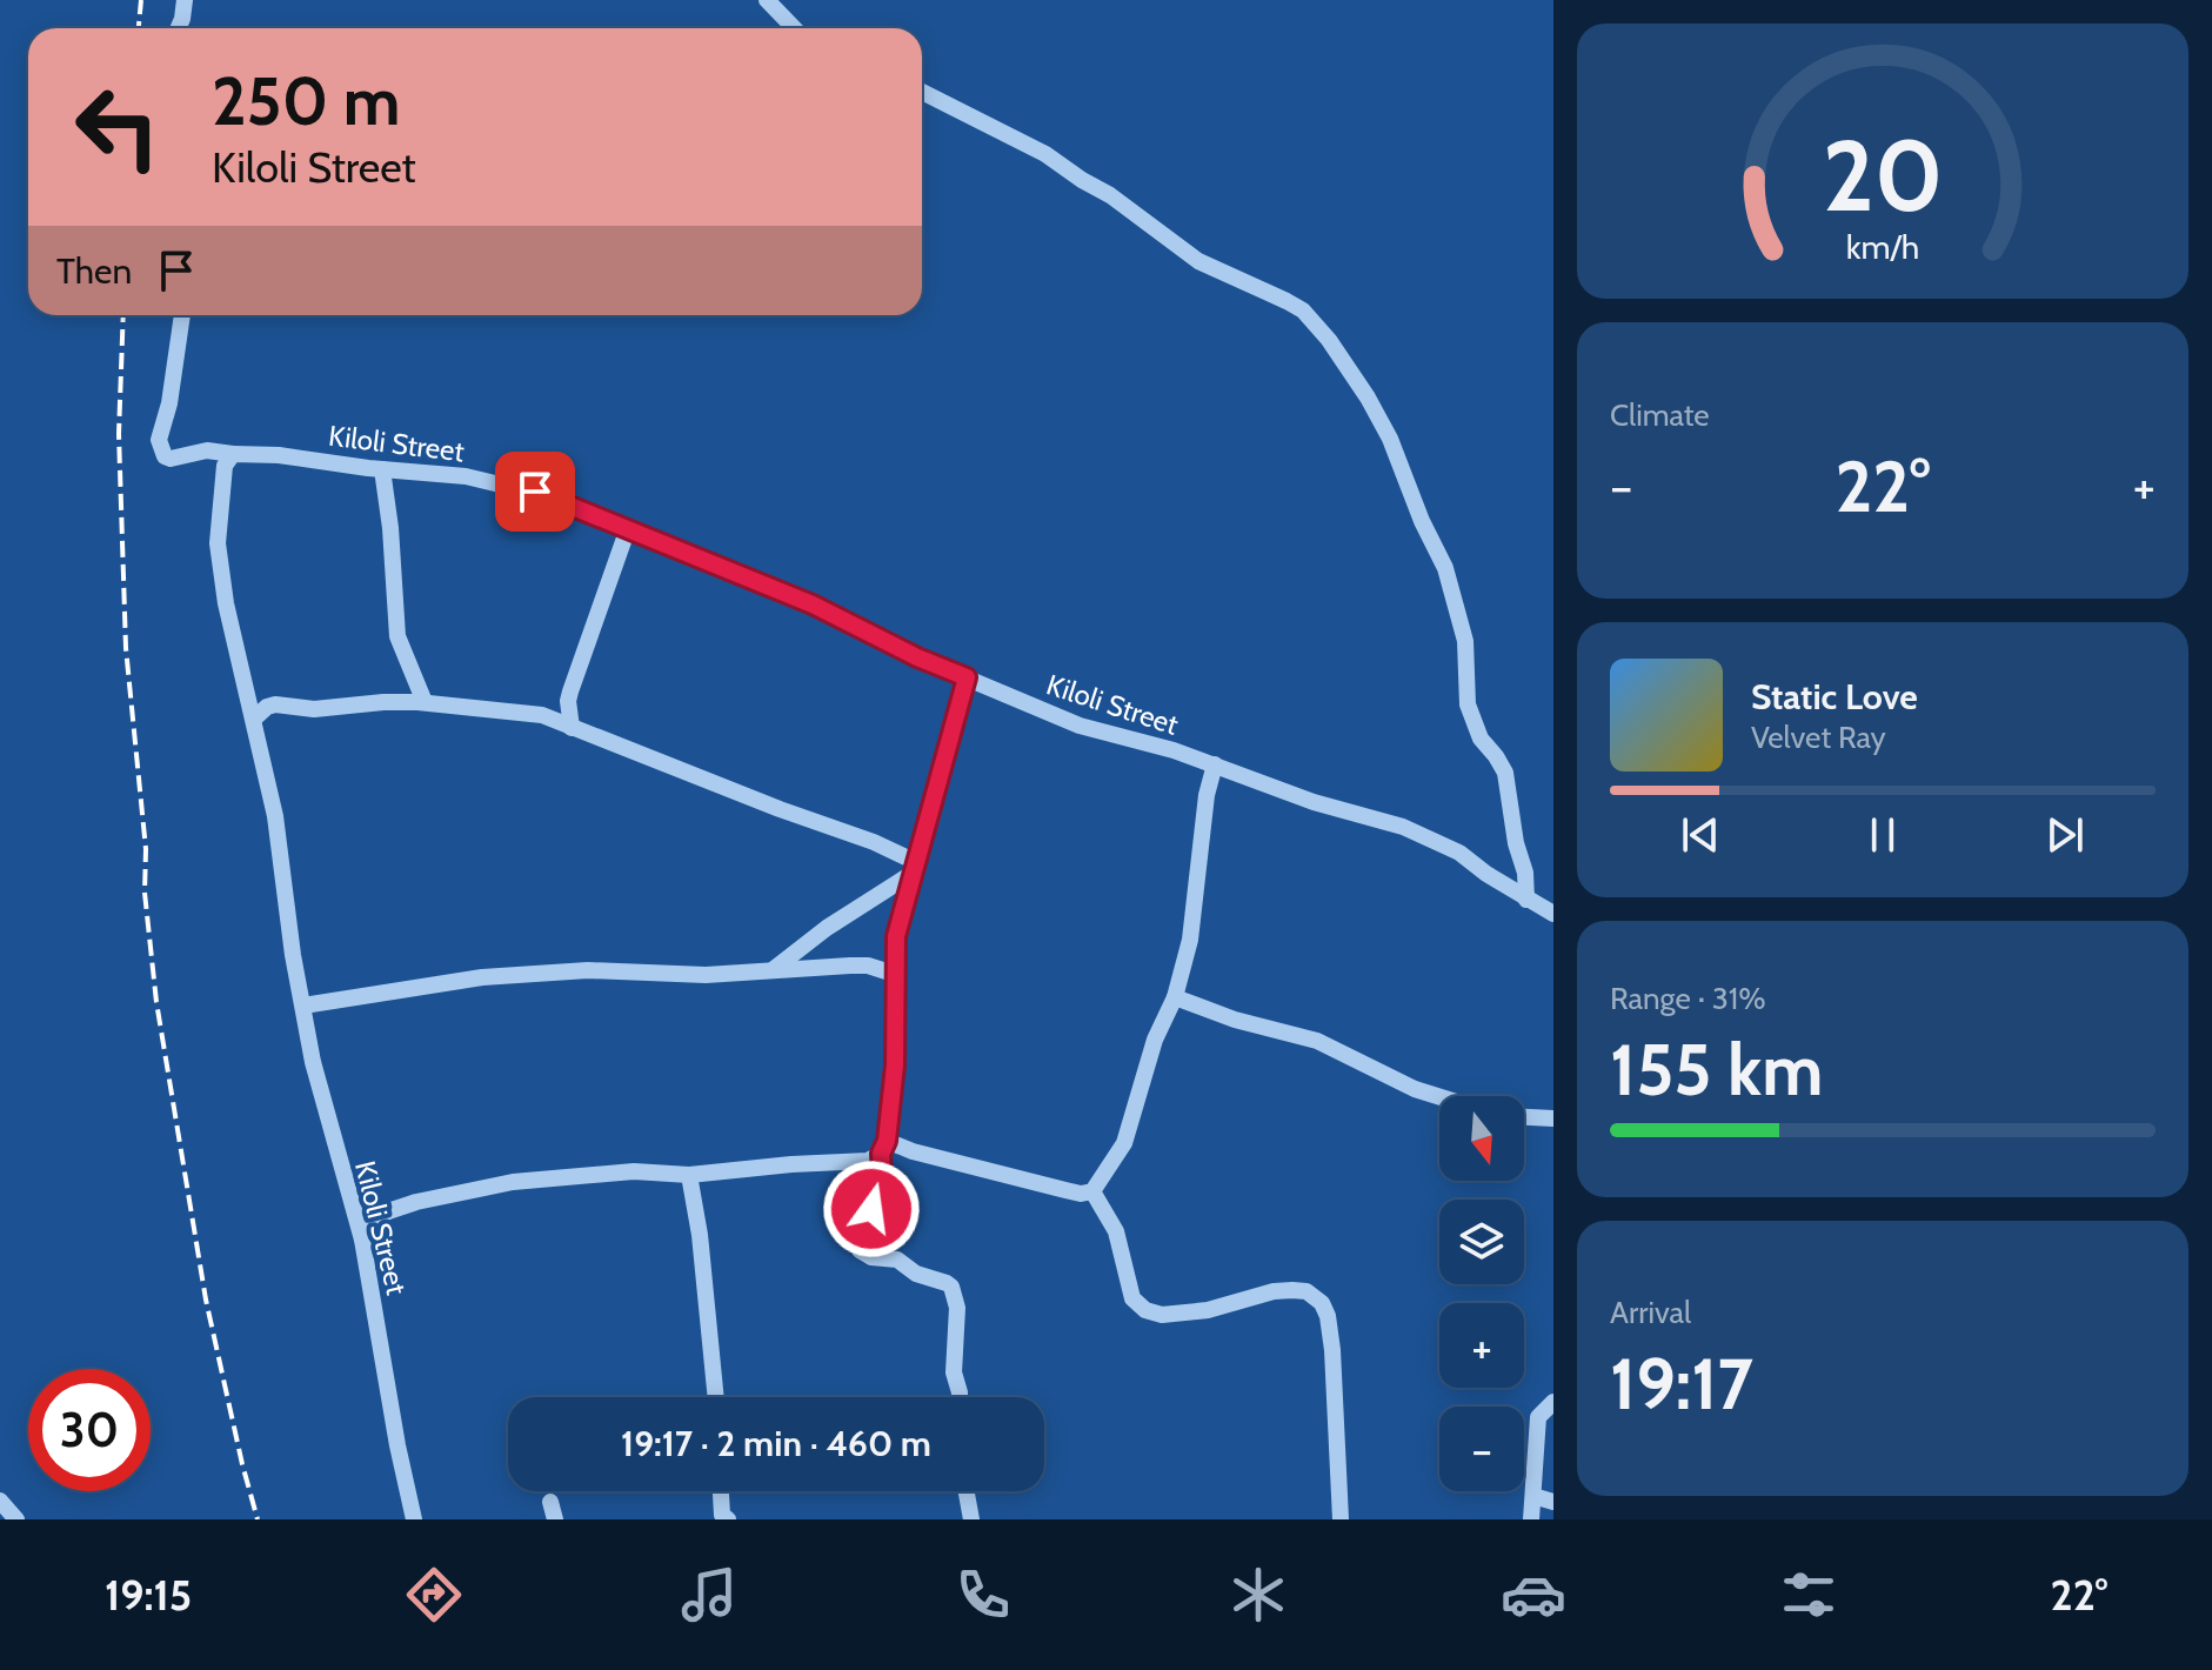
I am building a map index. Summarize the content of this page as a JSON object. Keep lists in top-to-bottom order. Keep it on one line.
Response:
{"streets":{"street":["Kiloli Street"]},"north":"bottom","page":{"turn":["250 m","Kiloli Street"],"then":"Then","tile":["Climate",["Range · 31%","155 km"],["Arrival","19:17"]],"heat":["−","22°","+"],"song":["Static Love","Velvet Ray"],"map_buttons":["+","−"],"limit":"30","trip":"19:17 · 2 min · 460 m","tabs":["19:15","22°"],"gauge":["20","km/h"]}}
